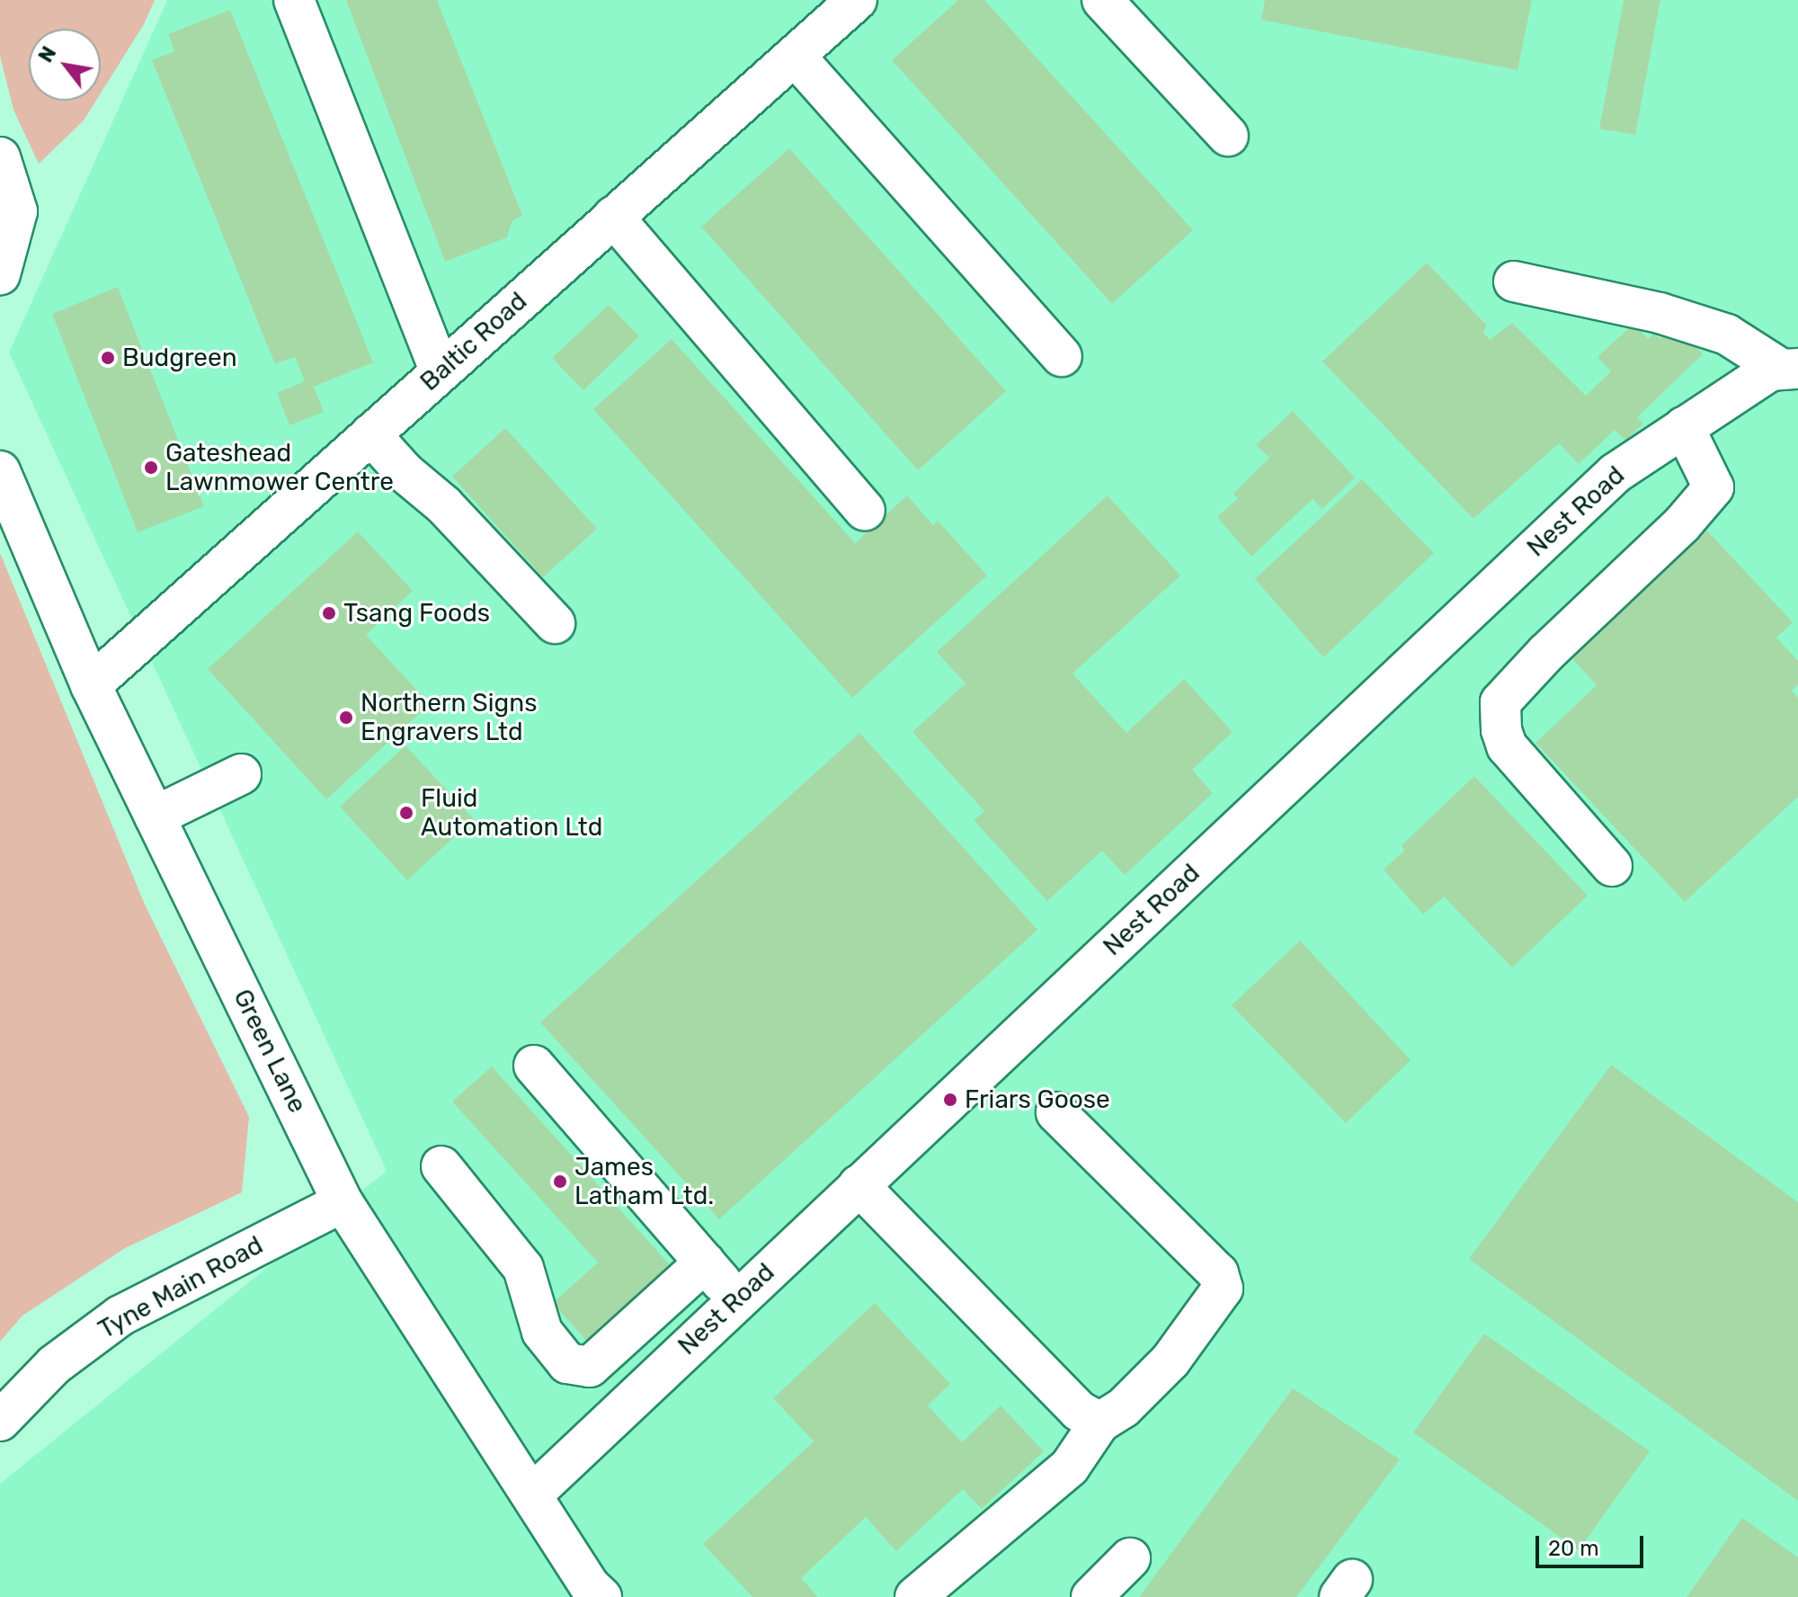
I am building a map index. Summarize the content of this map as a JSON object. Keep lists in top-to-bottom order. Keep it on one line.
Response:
{"streets":{"street":["Baltic Road","Nest Road","Green Lane","Tyne Main Road"]},"crossings":[["Baltic Road","Green Lane"],["Nest Road","Green Lane"],["Green Lane","Tyne Main Road"]],"places":["Budgreen","Gateshead Lawnmower Centre","Tsang Foods","Northern Signs Engravers Ltd","Fluid Automation Ltd","Friars Goose","James Latham Ltd."],"scale_bar":"20 m","north":"top left"}
